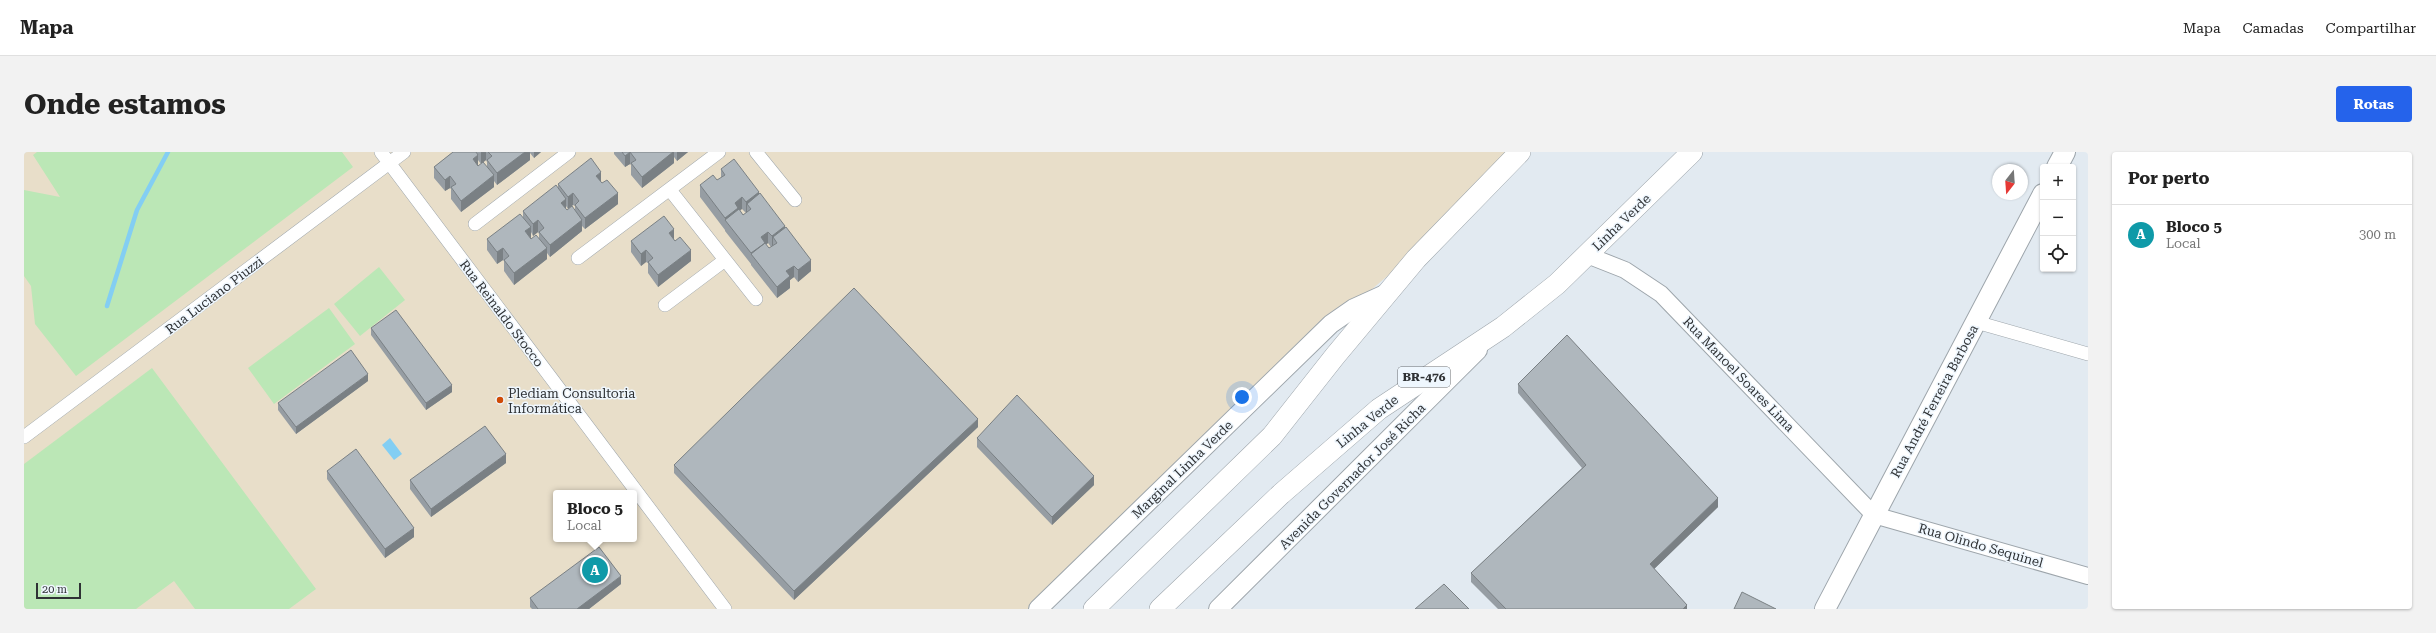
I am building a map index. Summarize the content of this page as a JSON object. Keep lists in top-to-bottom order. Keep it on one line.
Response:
{"streets":{"highway":["Linha Verde","BR-476"],"main road":["Rua André Ferreira Barbosa","Marginal Linha Verde","Avenida Governador José Richa"],"street":["Rua Luciano Piuzzi","Rua Reinaldo Stocco","Rua Manoel Soares Lima","Rua Olindo Sequinel"]},"crossings":[["Linha Verde","Rua Manoel Soares Lima"],["Linha Verde","Avenida Governador José Richa"],["Rua Luciano Piuzzi","Rua Reinaldo Stocco"],["Rua Manoel Soares Lima","Rua André Ferreira Barbosa"],["Rua Manoel Soares Lima","Rua Olindo Sequinel"],["Rua André Ferreira Barbosa","Rua Olindo Sequinel"]],"places":["Plediam Consultoria Informática"],"scale_bar":"20 m","north":"bottom","page":{"header":"Mapa","nav":["Mapa","Camadas","Compartilhar"],"buttons":"Rotas","title":"Onde estamos","heading":"Por perto","map_buttons":["+","−"],"list":[{"mark":"A","name":"Bloco 5","note":"Local","value":"300 m"}],"popup":["Bloco 5","Local"],"pins":"A","scale":"20 m"}}
